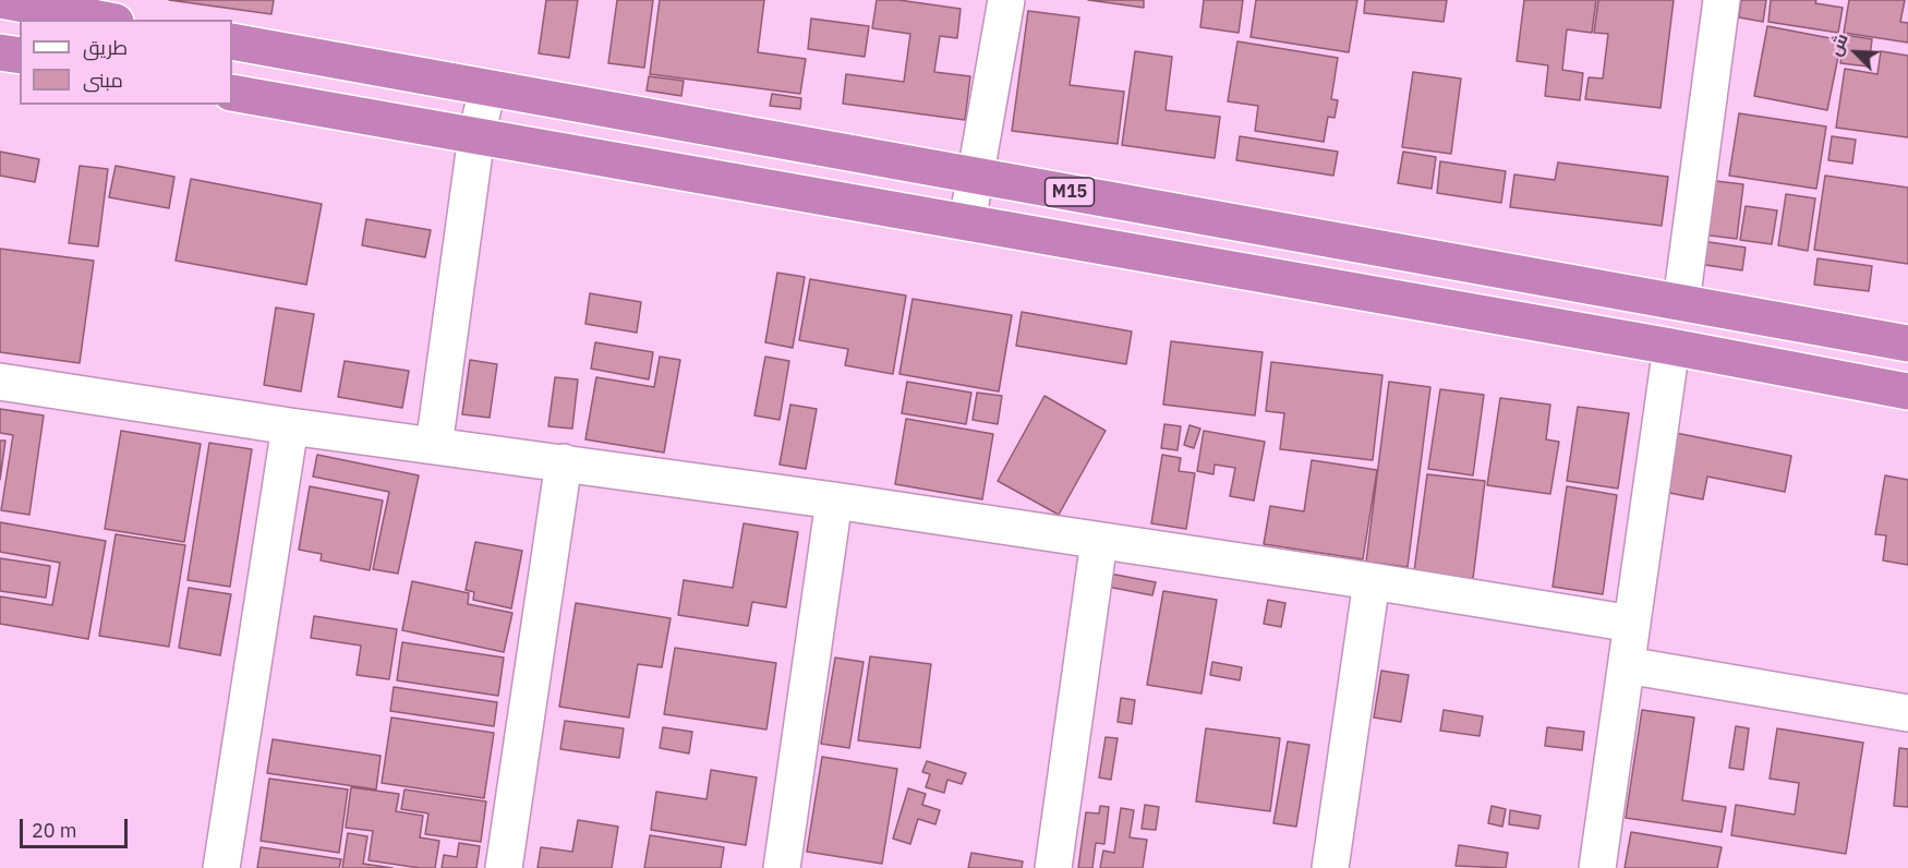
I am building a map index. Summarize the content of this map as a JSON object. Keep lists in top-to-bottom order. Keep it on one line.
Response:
{"streets":{"highway":["M15"]},"legend":["طريق","مبنى"],"scale_bar":"20 m","north":"top left"}
